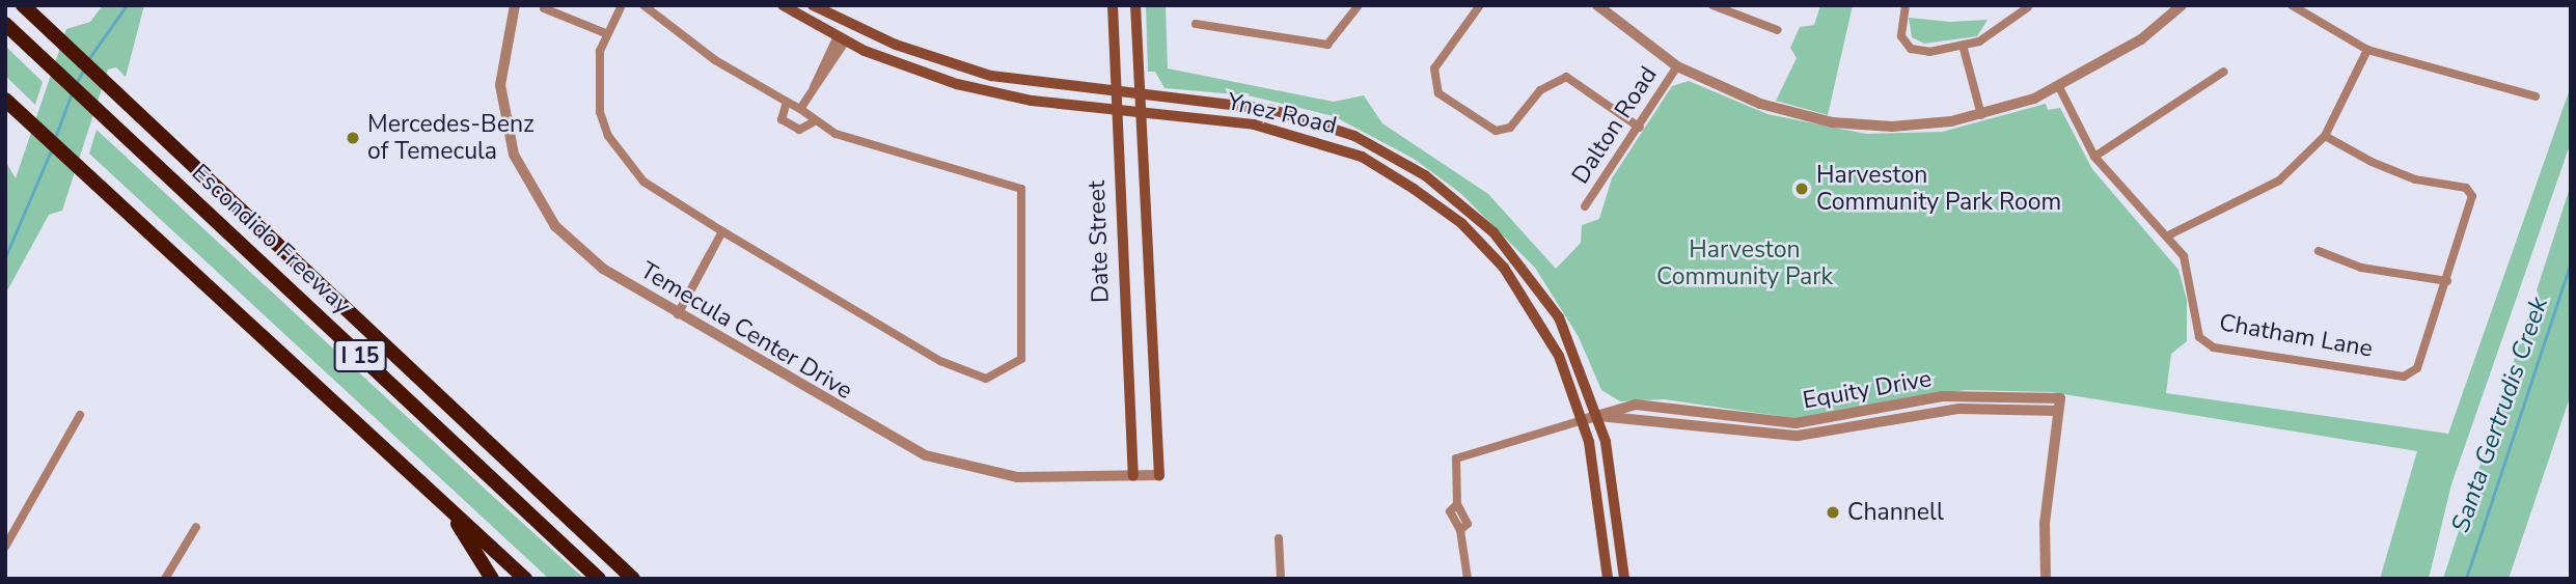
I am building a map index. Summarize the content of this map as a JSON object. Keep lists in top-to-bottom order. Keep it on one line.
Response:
{"streets":{"highway":["Escondido Freeway","I 15"],"main road":["Ynez Road","Date Street"],"street":["Dalton Road","Temecula Center Drive","Chatham Lane","Equity Drive"]},"crossings":[["Ynez Road","Date Street"],["Ynez Road","Equity Drive"],["Date Street","Temecula Center Drive"]],"water":["Santa Gertrudis Creek"],"parks":["Harveston Community Park"],"places":["Mercedes-Benz of Temecula","Harveston Community Park Room","Channell"]}
